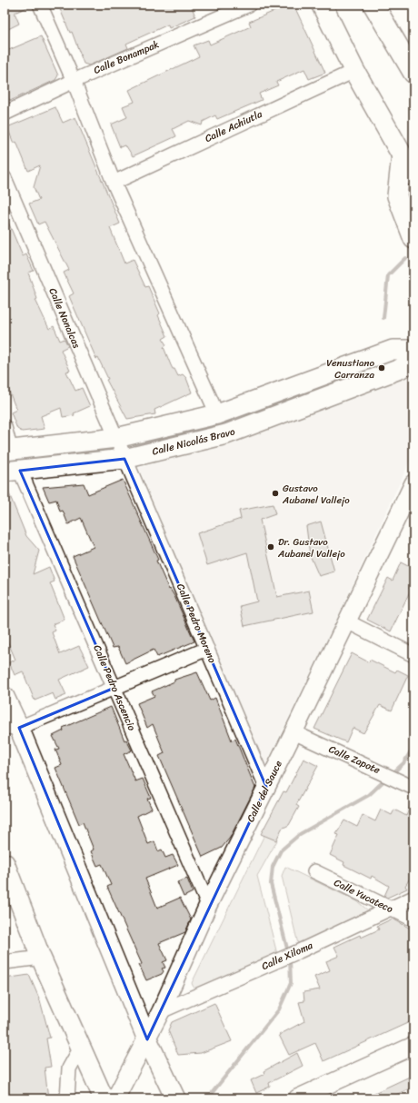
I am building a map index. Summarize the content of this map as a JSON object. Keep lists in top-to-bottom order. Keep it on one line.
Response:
{"streets":{"main road":["Calle Nicolás Bravo"],"street":["Calle Bonampak","Calle Achiutla","Calle Nonalcas","Calle Pedro Moreno","Calle Pedro Ascencio","Calle Zapote","Calle del Sauce","Calle Yucateco","Calle Xiloma"]},"crossings":[["Calle Nonalcas","Calle Nicolás Bravo"],["Calle Nonalcas","Calle Pedro Moreno"],["Calle Nicolás Bravo","Calle Pedro Moreno"],["Calle Nicolás Bravo","Calle Pedro Ascencio"],["Calle Pedro Moreno","Calle del Sauce"],["Calle Pedro Ascencio","Calle del Sauce"],["Calle Zapote","Calle del Sauce"],["Calle del Sauce","Calle Xiloma"],["Calle Yucateco","Calle Xiloma"]],"places":["Venustiano Carranza","Gustavo Aubanel Vallejo","Dr. Gustavo Aubanel Vallejo"]}
